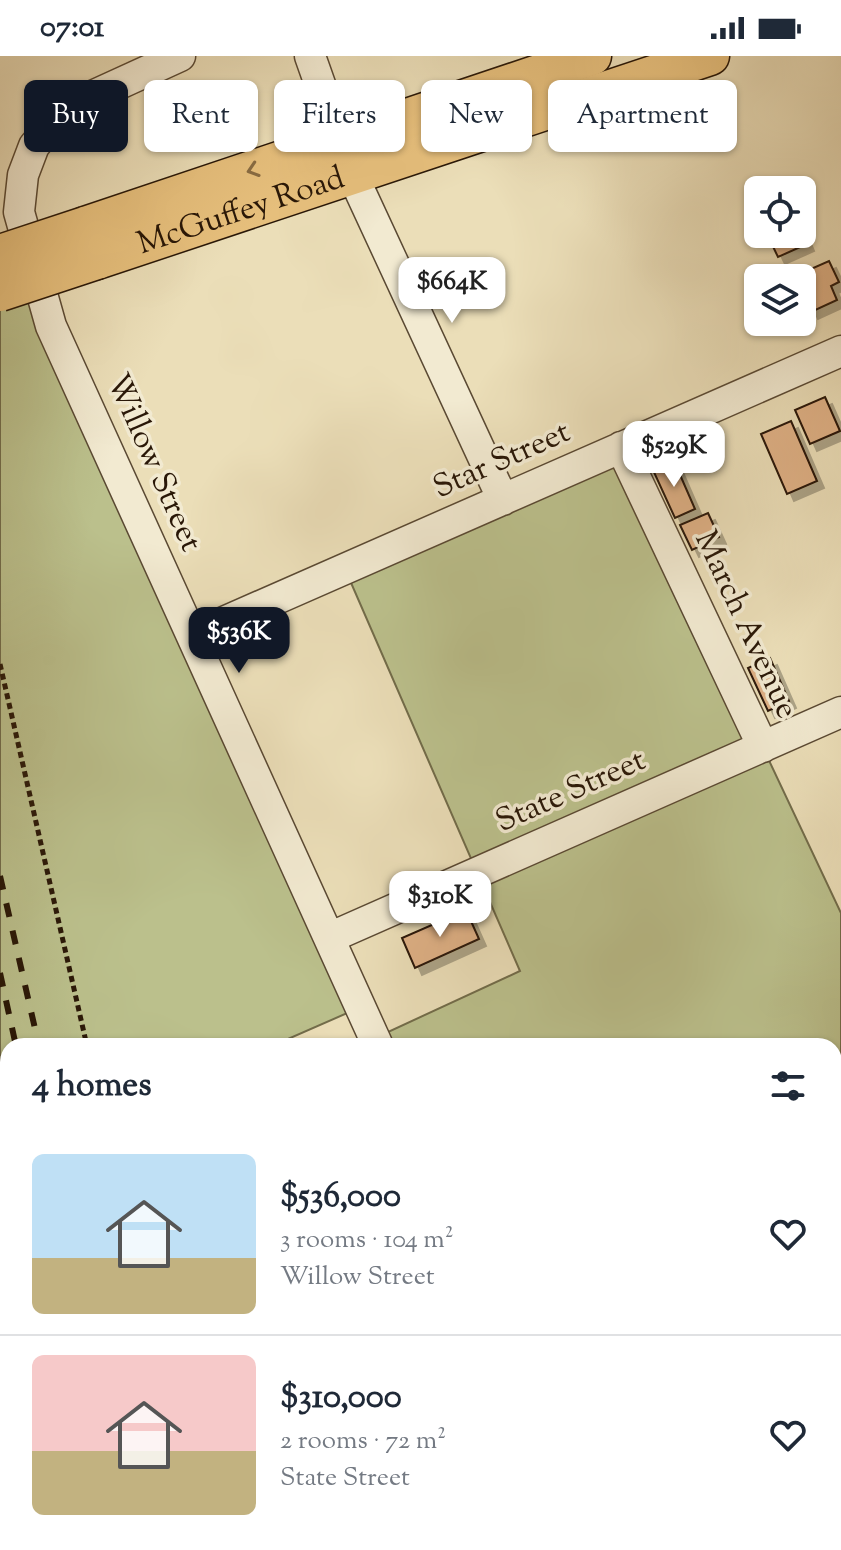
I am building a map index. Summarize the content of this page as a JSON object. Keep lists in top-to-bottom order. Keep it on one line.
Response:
{"streets":{"main road":["McGuffey Road"],"street":["Star Street","Willow Street","March Avenue","State Street"]},"crossings":[["Star Street","Willow Street"],["Star Street","March Avenue"],["Willow Street","State Street"],["March Avenue","State Street"]],"page":{"status":"07:01","chip":["Buy","Rent","Filters","New","Apartment"],"price":["$664K","$529K","$536K","$310K"],"heading":"4 homes","list":[{"name":"$536,000","note":"3 rooms · 104 m² · Willow Street"},{"name":"$310,000","note":"2 rooms · 72 m² · State Street"}]}}
